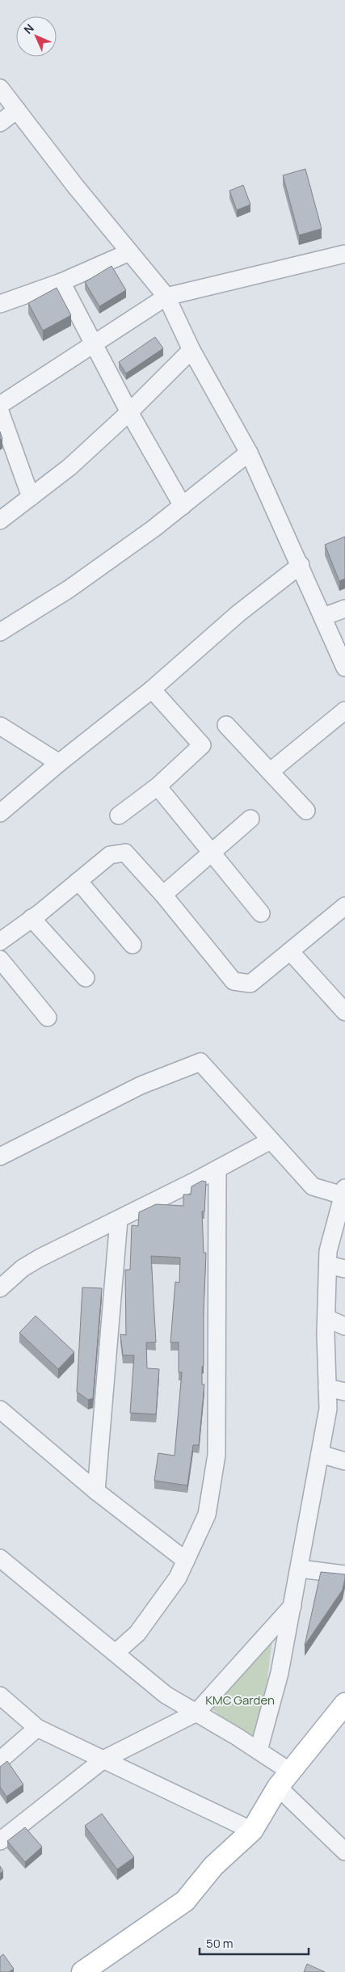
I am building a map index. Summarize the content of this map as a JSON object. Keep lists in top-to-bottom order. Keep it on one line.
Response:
{"parks":["KMC Garden"],"scale_bar":"50 m","north":"top left"}
